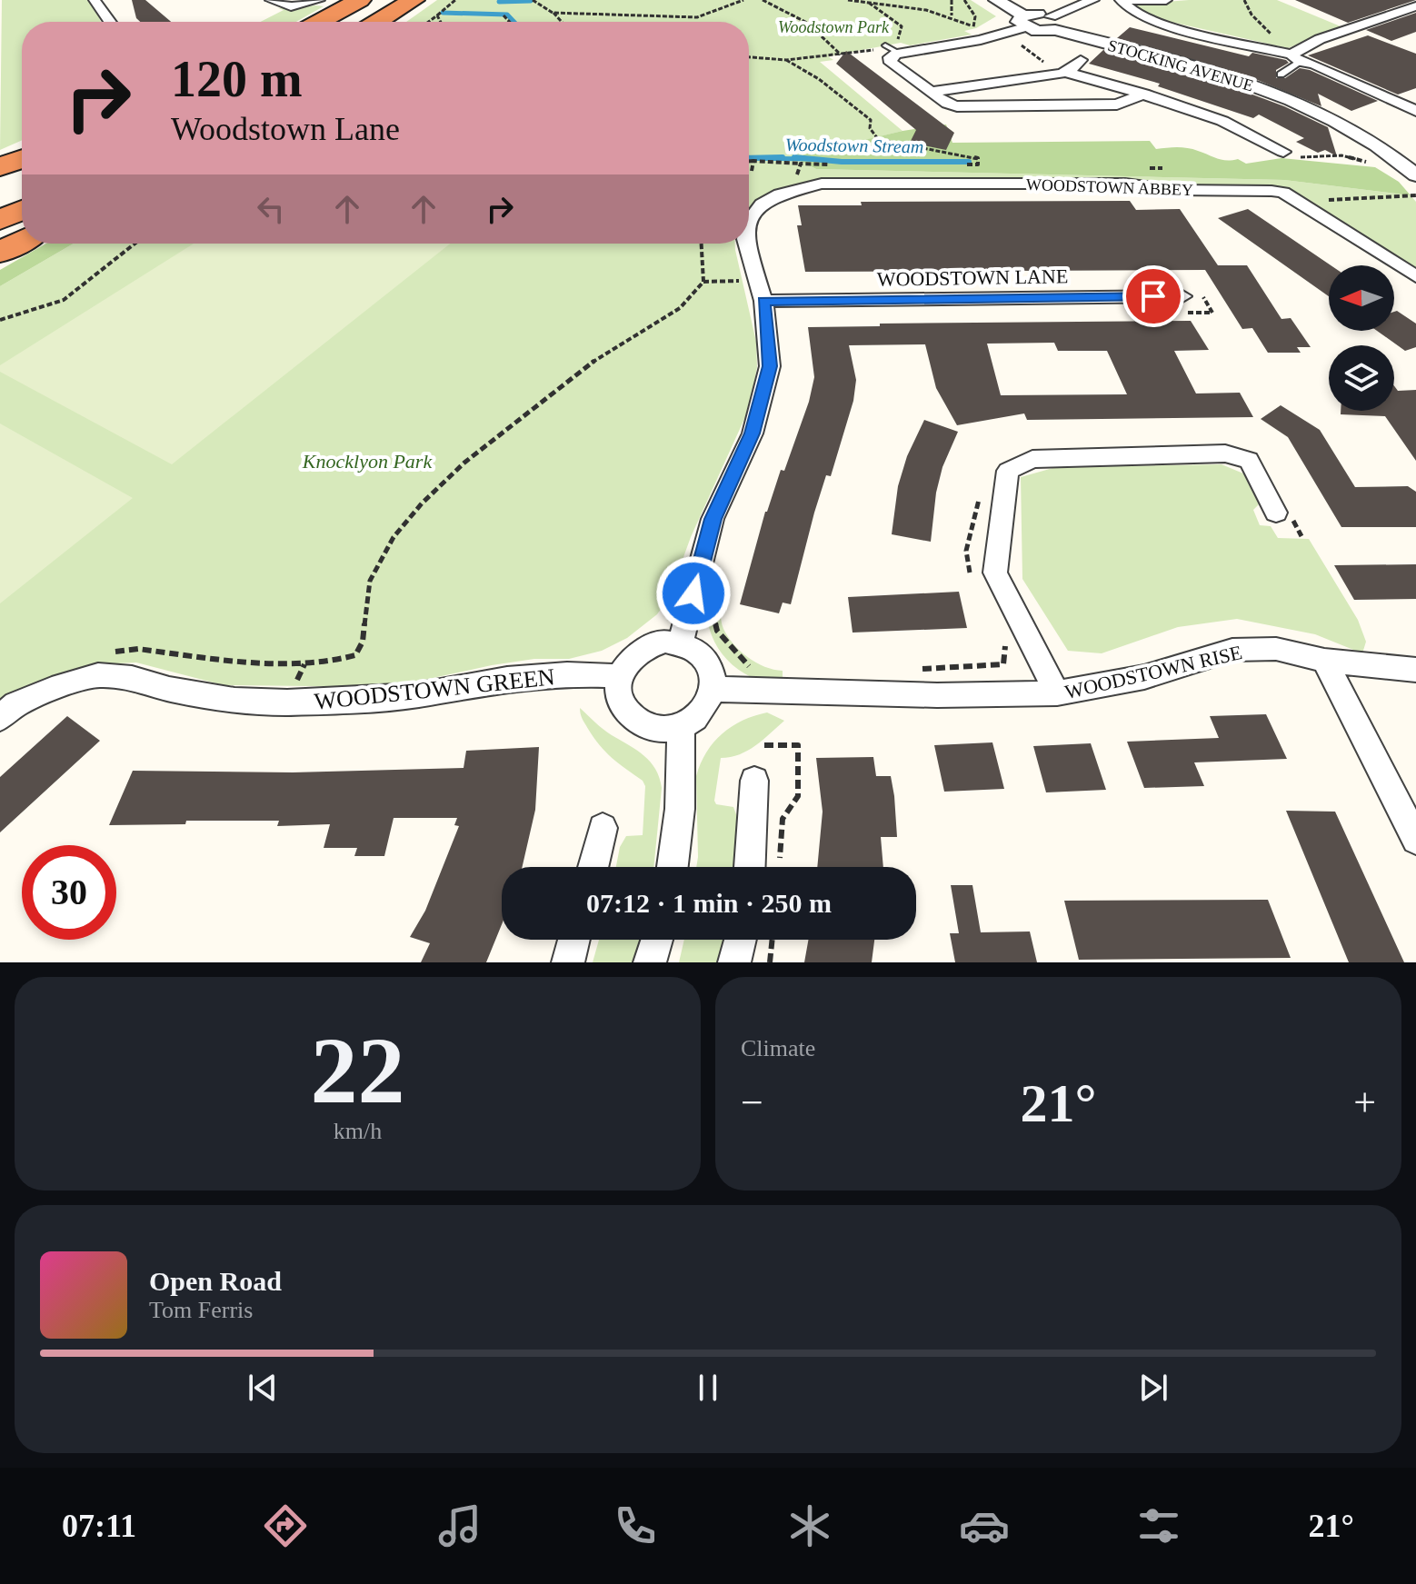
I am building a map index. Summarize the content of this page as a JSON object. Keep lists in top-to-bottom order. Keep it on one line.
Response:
{"streets":{"street":["STOCKING AVENUE","WOODSTOWN ABBEY","WOODSTOWN LANE","WOODSTOWN RISE","WOODSTOWN GREEN"]},"crossings":[["WOODSTOWN ABBEY","WOODSTOWN LANE"],["WOODSTOWN RISE","WOODSTOWN GREEN"]],"water":["Woodstown Stream"],"parks":["Woodstown Park","Knocklyon Park"],"north":"left","page":{"turn":["120 m","Woodstown Lane"],"limit":"30","trip":"07:12 · 1 min · 250 m","tile":[["22","km/h"],"Climate"],"heat":["−","21°","+"],"song":["Open Road","Tom Ferris"],"tabs":["07:11","21°"]}}
